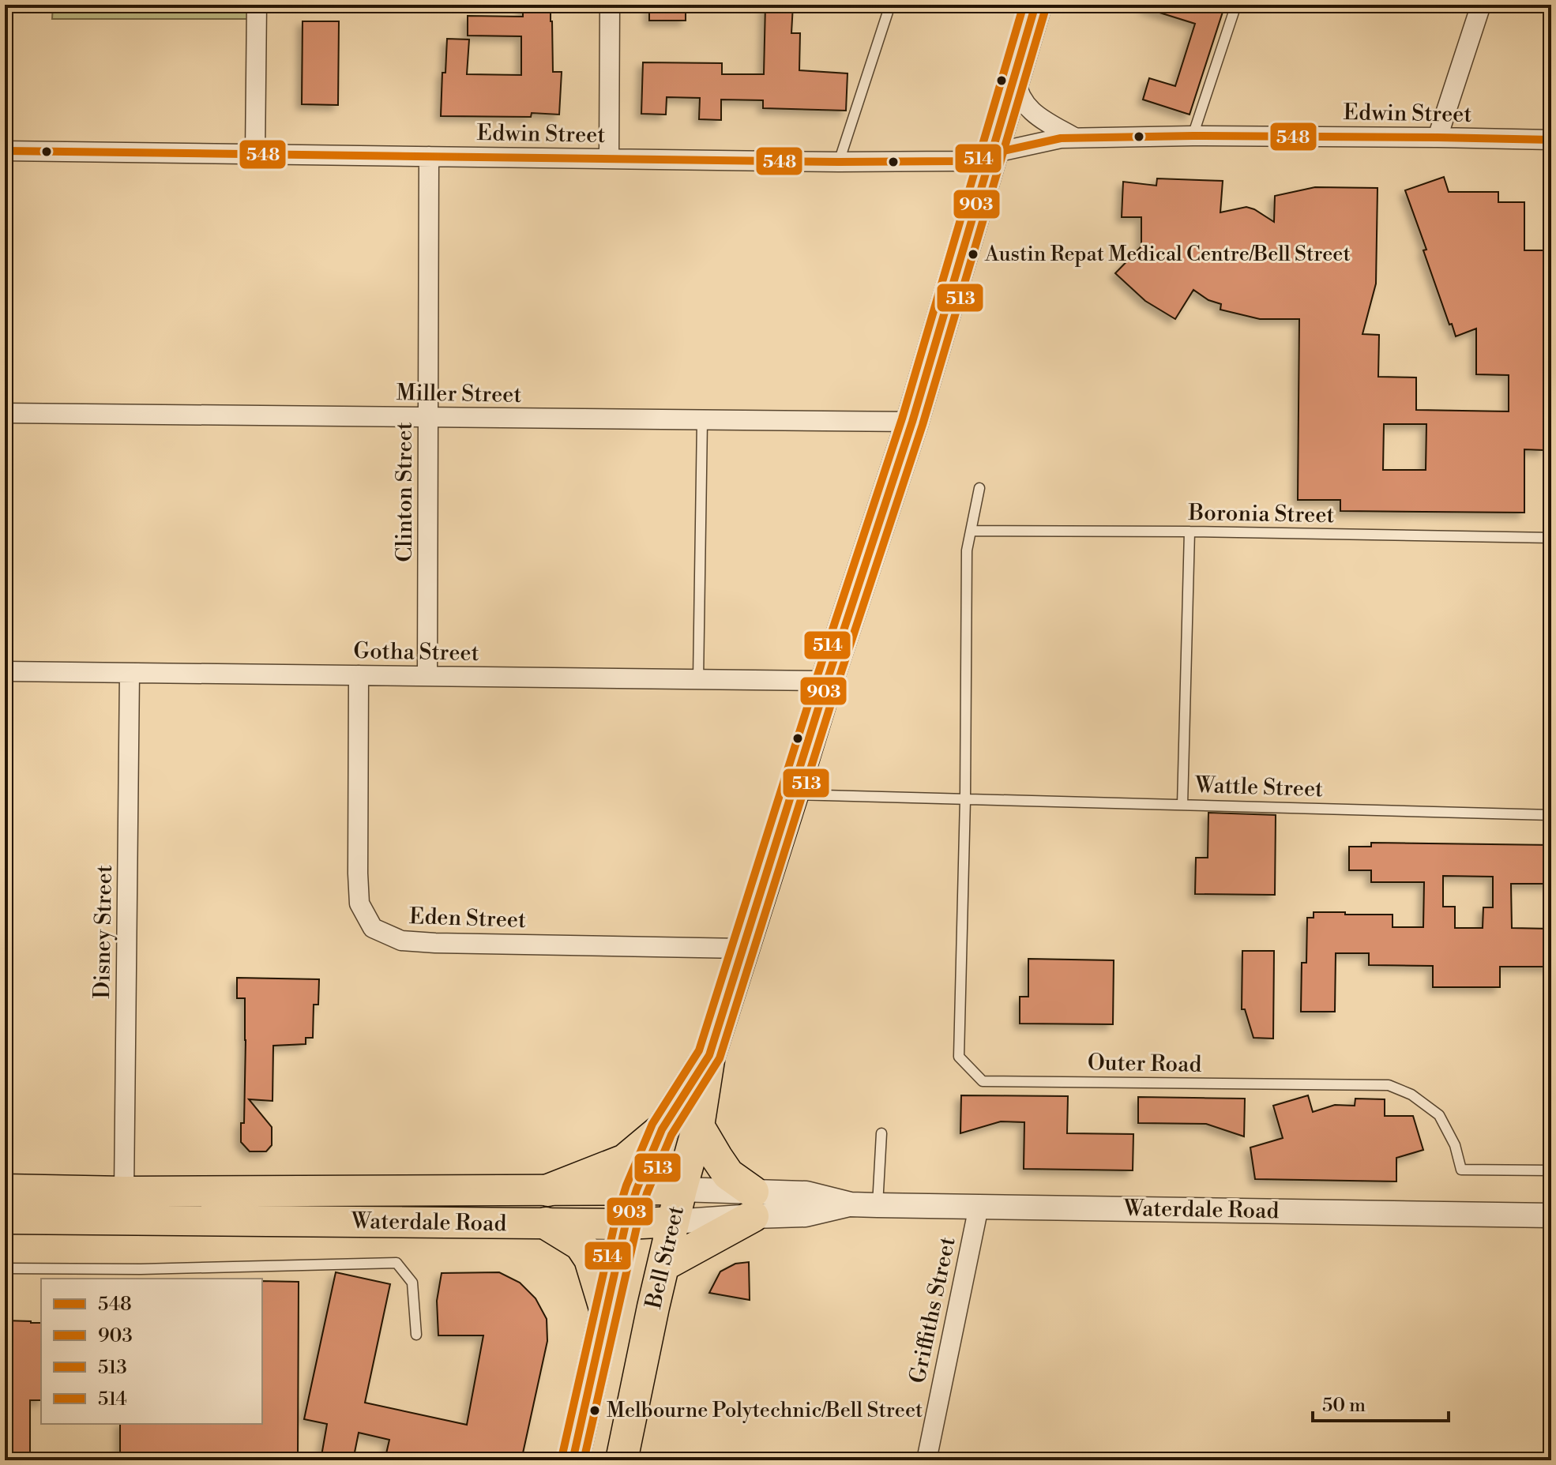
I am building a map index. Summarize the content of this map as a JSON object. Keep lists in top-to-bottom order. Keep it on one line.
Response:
{"streets":{"highway":["Bell Street"],"main road":["Waterdale Road"],"street":["Edwin Street","Miller Street","Clinton Street","Gotha Street","Eden Street","Disney Street","Griffiths Street"],"lane":["Boronia Street","Wattle Street","Outer Road"]},"crossings":[["Edwin Street","Clinton Street"],["Edwin Street","Bell Street"],["Miller Street","Clinton Street"],["Miller Street","Bell Street"],["Clinton Street","Gotha Street"],["Gotha Street","Eden Street"],["Gotha Street","Disney Street"],["Gotha Street","Bell Street"],["Wattle Street","Outer Road"],["Wattle Street","Bell Street"],["Eden Street","Bell Street"],["Disney Street","Waterdale Road"],["Waterdale Road","Bell Street"],["Waterdale Road","Griffiths Street"]],"places":["Austin Repat Medical Centre/Bell Street","Melbourne Polytechnic/Bell Street"],"lines":["transit line 903","transit line 514","transit line 513","transit line 548"],"legend":["548","903","513","514"],"scale_bar":"50 m"}
